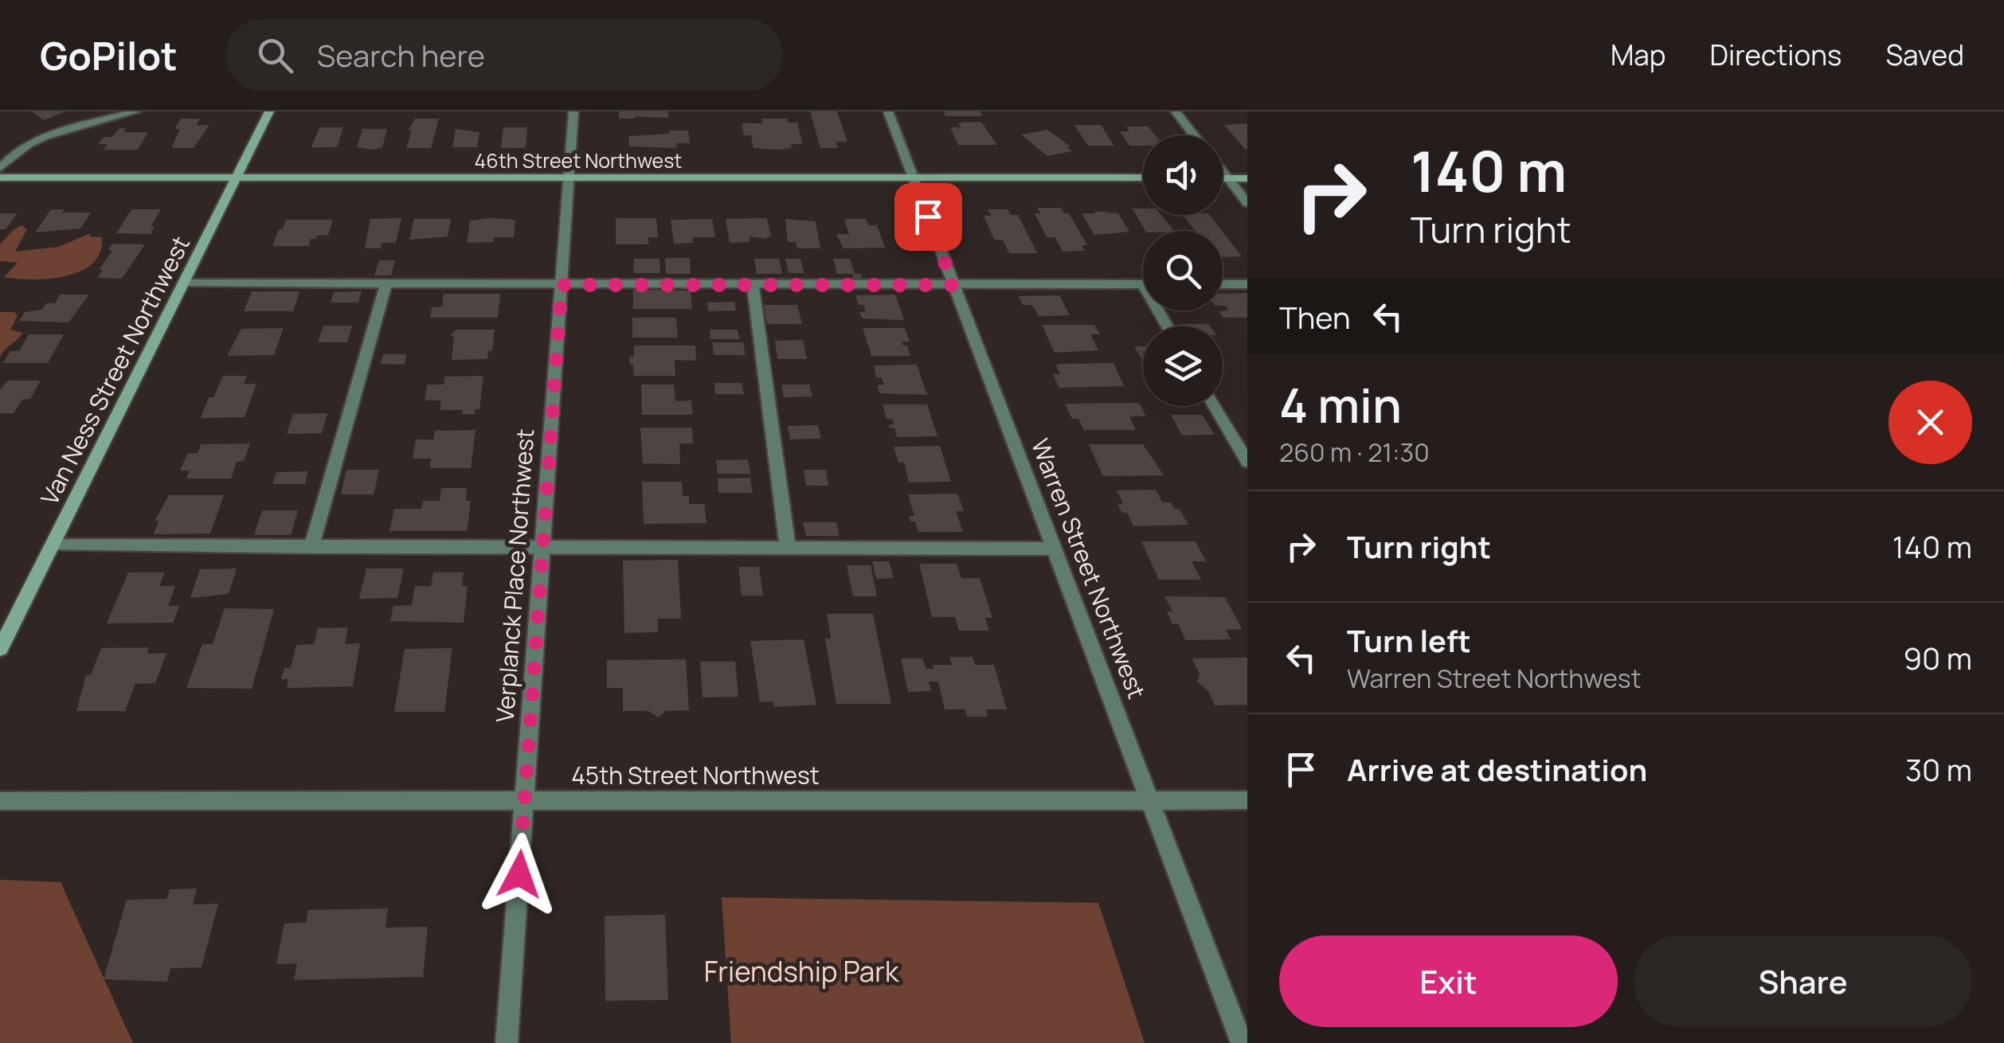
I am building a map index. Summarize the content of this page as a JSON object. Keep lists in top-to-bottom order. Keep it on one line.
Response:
{"streets":{"street":["46th Street Northwest","Van Ness Street Northwest","Warren Street Northwest","Verplanck Place Northwest","45th Street Northwest"]},"crossings":[["46th Street Northwest","Van Ness Street Northwest"],["46th Street Northwest","Warren Street Northwest"],["46th Street Northwest","Verplanck Place Northwest"],["Warren Street Northwest","45th Street Northwest"],["Verplanck Place Northwest","45th Street Northwest"]],"parks":["Friendship Park"],"page":{"header":"GoPilot","search":"Search here","nav":["Map","Directions","Saved"],"turn":["140 m","Turn right"],"then":"Then","heading":["4 min","260 m · 21:30"],"list":[{"name":"Turn right","value":"140 m"},{"name":"Turn left","note":"Warren Street Northwest","value":"90 m"},{"name":"Arrive at destination","value":"30 m"}],"buttons":["Exit","Share"]}}
